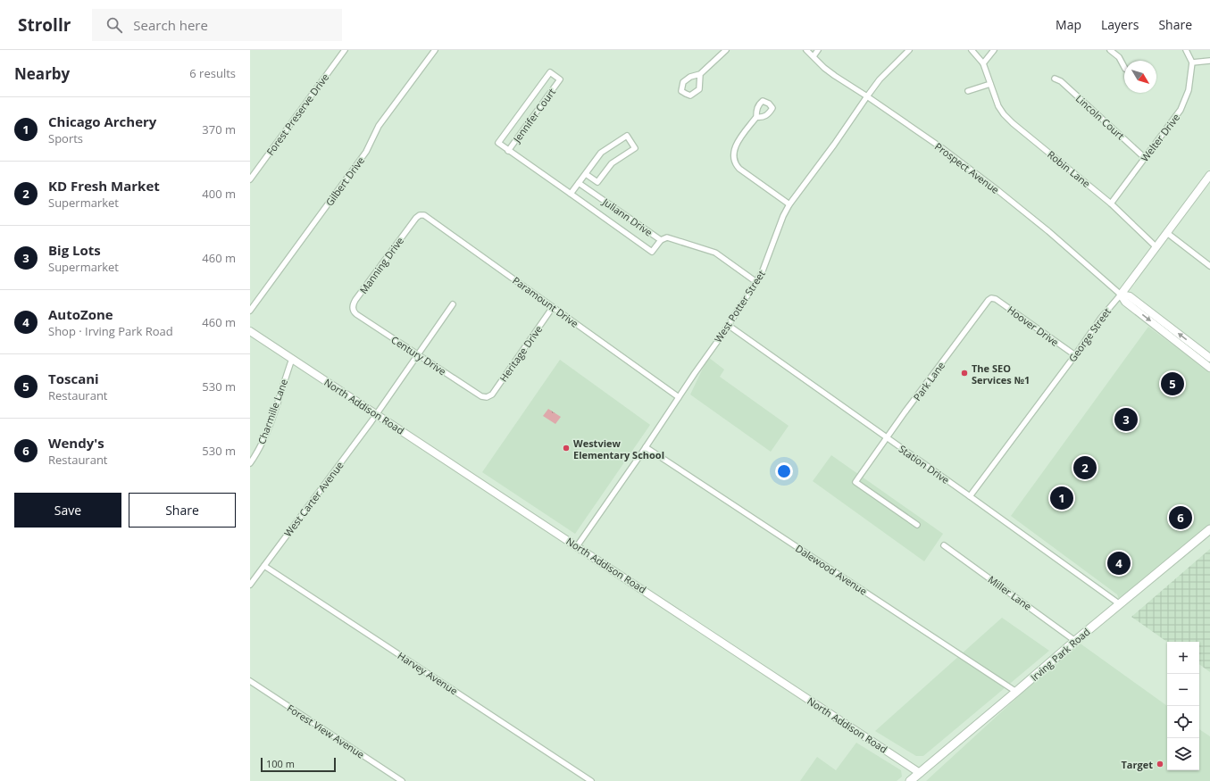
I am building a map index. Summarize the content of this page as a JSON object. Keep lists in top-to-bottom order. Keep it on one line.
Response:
{"streets":{"main road":["Irving Park Road"],"street":["Forest Preserve Drive","Jennifer Court","Lincoln Court","Welter Drive","Prospect Avenue","Robin Lane","Gilbert Drive","Juliann Drive","Manning Drive","Paramount Drive","West Potter Street","Hoover Drive","George Street","Heritage Drive","Century Drive","Park Lane","North Addison Road","Charmille Lane","Station Drive","West Carter Avenue","Dalewood Avenue","Miller Lane","Harvey Avenue","Forest View Avenue"]},"crossings":[["Lincoln Court","Welter Drive"],["Welter Drive","Robin Lane"],["Prospect Avenue","West Potter Street"],["Prospect Avenue","George Street"],["Robin Lane","George Street"],["Juliann Drive","West Potter Street"],["Manning Drive","Paramount Drive"],["Manning Drive","Century Drive"],["Paramount Drive","West Potter Street"],["Paramount Drive","Heritage Drive"],["West Potter Street","North Addison Road"],["West Potter Street","Station Drive"],["West Potter Street","Dalewood Avenue"],["Hoover Drive","George Street"],["Hoover Drive","Park Lane"],["George Street","Station Drive"],["Heritage Drive","Century Drive"],["Century Drive","West Carter Avenue"],["Park Lane","Station Drive"],["North Addison Road","Charmille Lane"],["North Addison Road","West Carter Avenue"],["North Addison Road","Irving Park Road"],["Station Drive","Irving Park Road"],["West Carter Avenue","Harvey Avenue"],["Dalewood Avenue","Irving Park Road"],["Miller Lane","Irving Park Road"]],"places":["The SEO Services №1","Westview Elementary School","Target"],"scale_bar":"100 m","north":"bottom right","page":{"header":"Strollr","search":"Search here","nav":["Map","Layers","Share"],"heading":["Nearby","6 results"],"list":[{"mark":"1","name":"Chicago Archery","note":"Sports","value":"370 m"},{"mark":"2","name":"KD Fresh Market","note":"Supermarket","value":"400 m"},{"mark":"3","name":"Big Lots","note":"Supermarket","value":"460 m"},{"mark":"4","name":"AutoZone","note":"Shop · Irving Park Road","value":"460 m"},{"mark":"5","name":"Toscani","note":"Restaurant","value":"530 m"},{"mark":"6","name":"Wendy's","note":"Restaurant","value":"530 m"}],"pins":["5","3","2","1","6","4"],"buttons":["Save","Share"],"map_buttons":["+","−"],"scale":"100 m"}}
